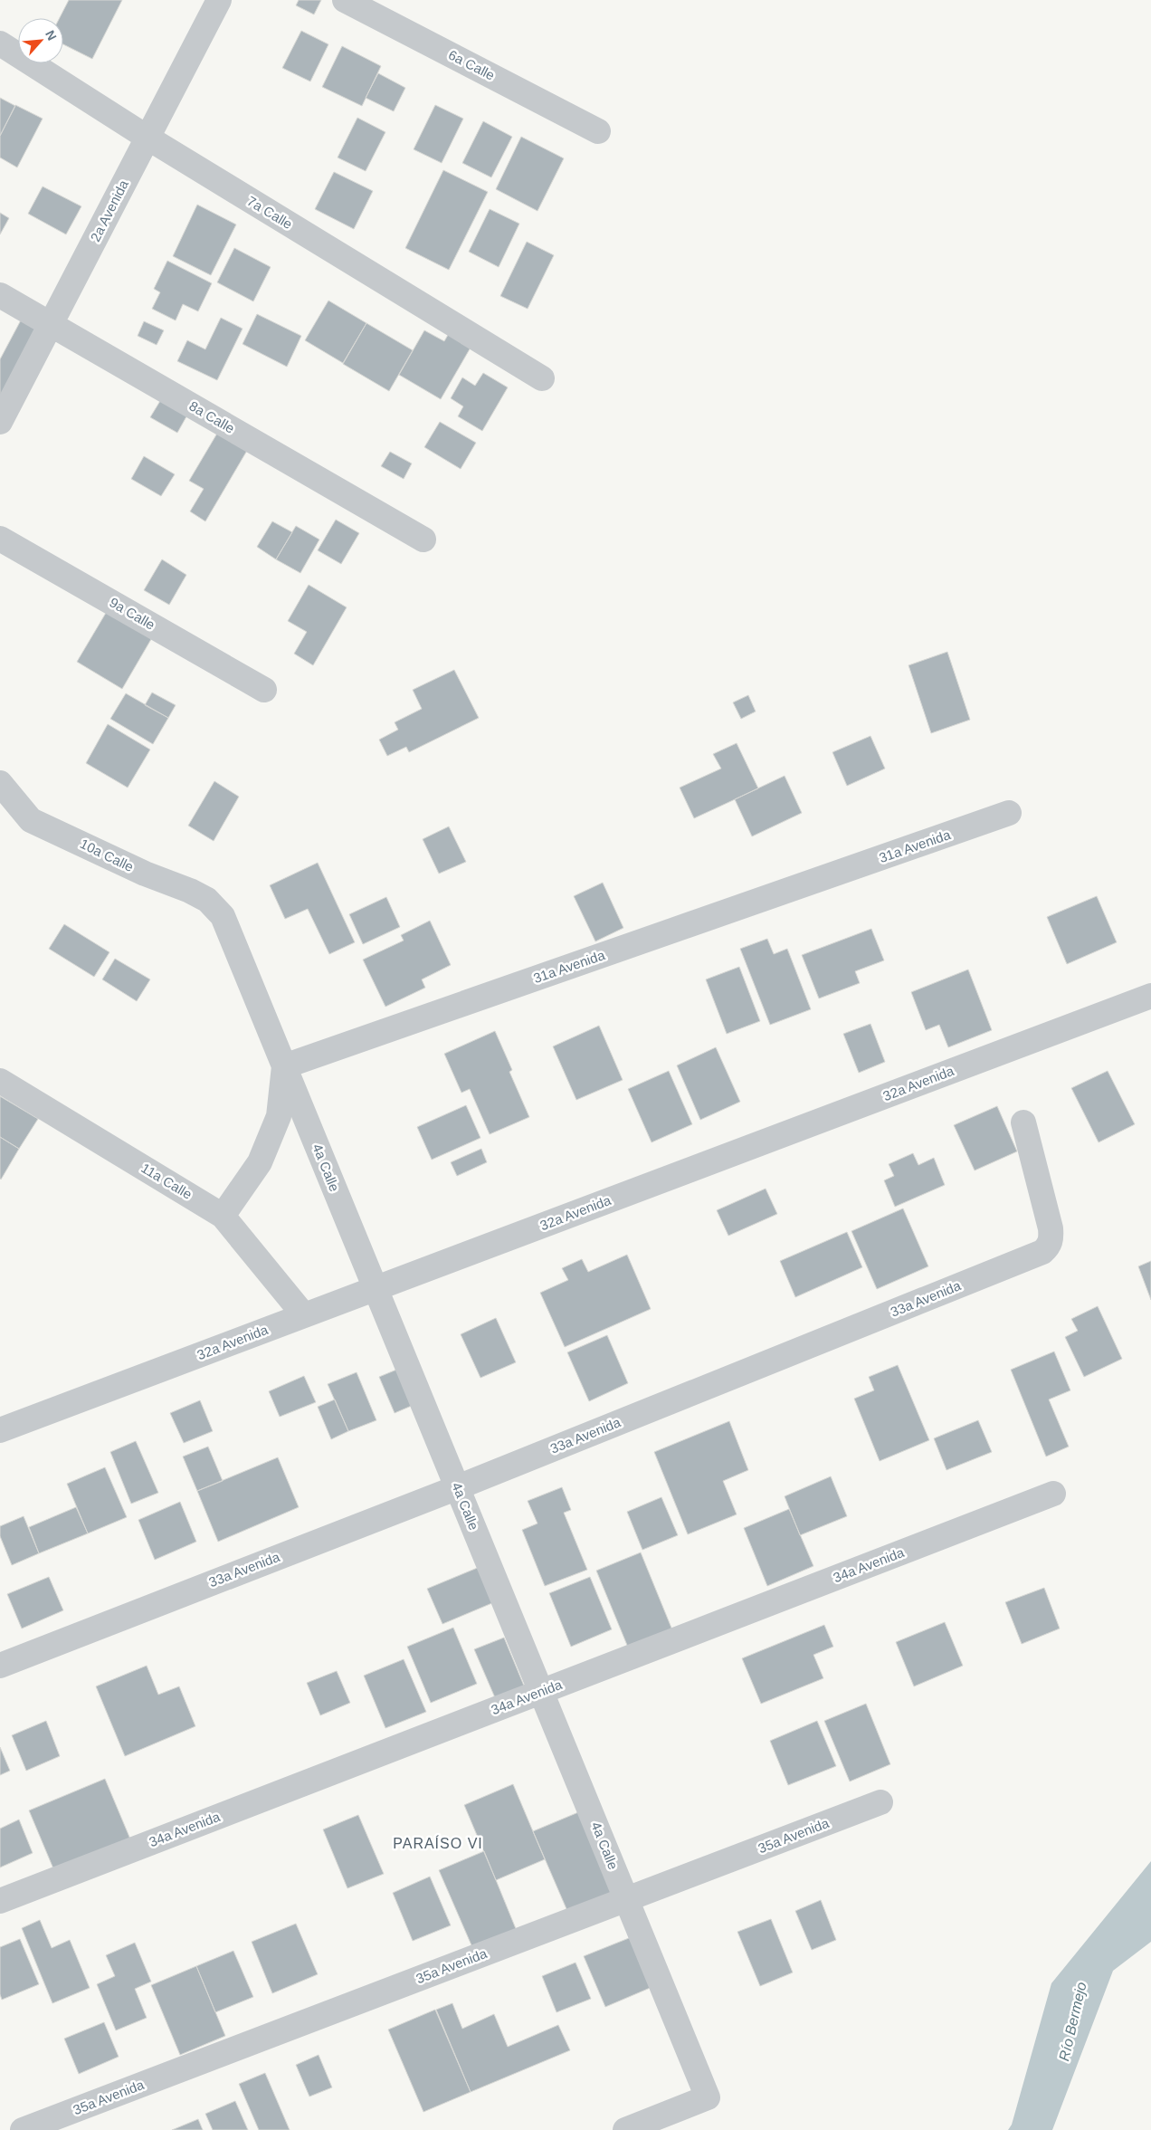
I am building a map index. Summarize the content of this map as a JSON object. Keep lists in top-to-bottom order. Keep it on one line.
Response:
{"streets":{"street":["6a Calle","2a Avenida","7a Calle","8a Calle","9a Calle","31a Avenida","10a Calle","32a Avenida","4a Calle","11a Calle","33a Avenida","34a Avenida","35a Avenida"]},"crossings":[["2a Avenida","7a Calle"],["2a Avenida","8a Calle"],["31a Avenida","4a Calle"],["10a Calle","4a Calle"],["32a Avenida","4a Calle"],["32a Avenida","11a Calle"],["4a Calle","33a Avenida"],["4a Calle","34a Avenida"],["4a Calle","35a Avenida"]],"districts":["PARAÍSO VI"],"water":["Río Bermejo"],"north":"top right"}
